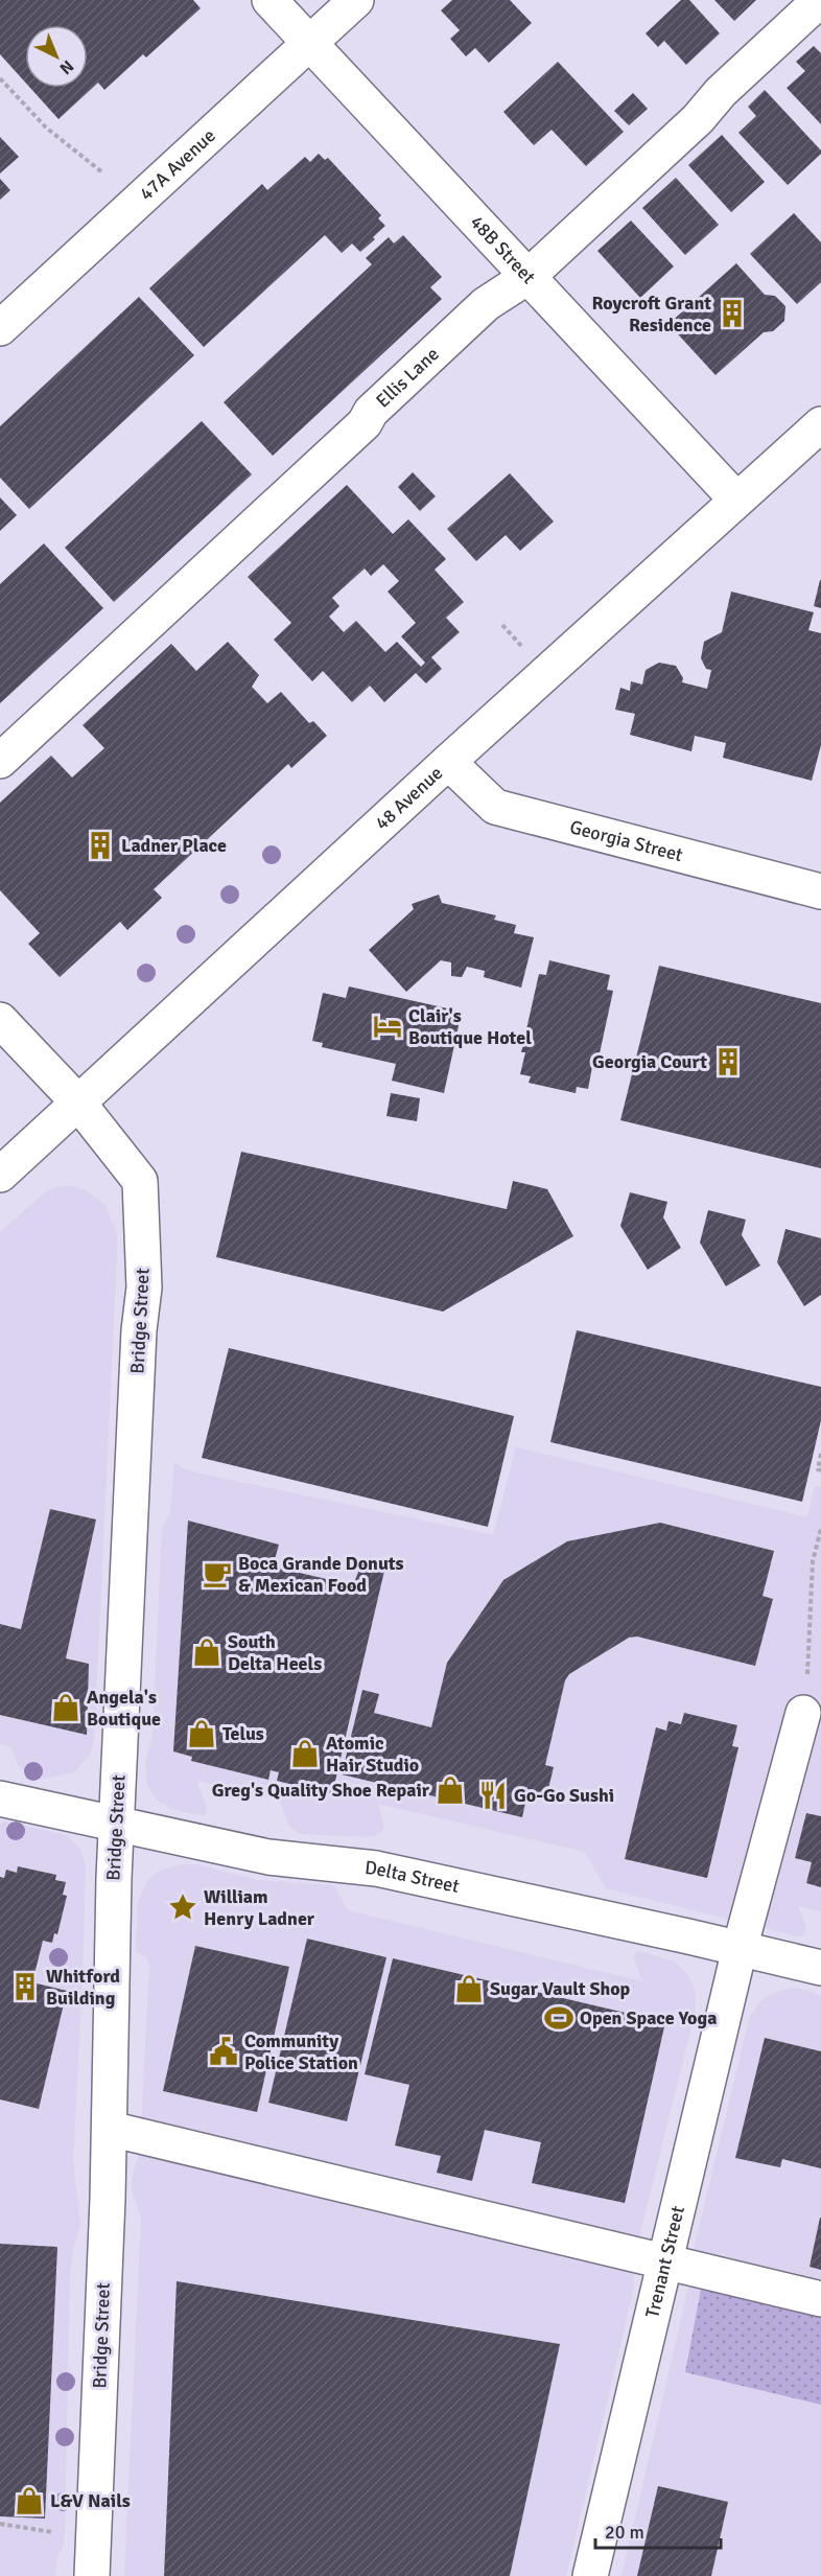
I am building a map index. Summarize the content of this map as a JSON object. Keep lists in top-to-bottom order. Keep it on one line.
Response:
{"streets":{"street":["47A Avenue","48B Street","Ellis Lane","48 Avenue","Georgia Street","Bridge Street","Delta Street","Trenant Street"]},"crossings":[["47A Avenue","48B Street"],["48B Street","Ellis Lane"],["48B Street","48 Avenue"],["48 Avenue","Georgia Street"],["48 Avenue","Bridge Street"],["Bridge Street","Delta Street"],["Delta Street","Trenant Street"]],"places":{"building":["Roycroft Grant Residence","Ladner Place","Georgia Court","Whitford Building"],"hotel":["Clair's Boutique Hotel"],"cafe":["Boca Grande Donuts & Mexican Food"],"shop":["South Delta Heels","Angela's Boutique","Telus","Atomic Hair Studio","Greg's Quality Shoe Repair","Sugar Vault Shop","L&V Nails"],"restaurant":["Go-Go Sushi"],"place":["William Henry Ladner"],"sports":["Open Space Yoga"],"public building":["Community Police Station"]},"scale_bar":"20 m","north":"bottom right"}
